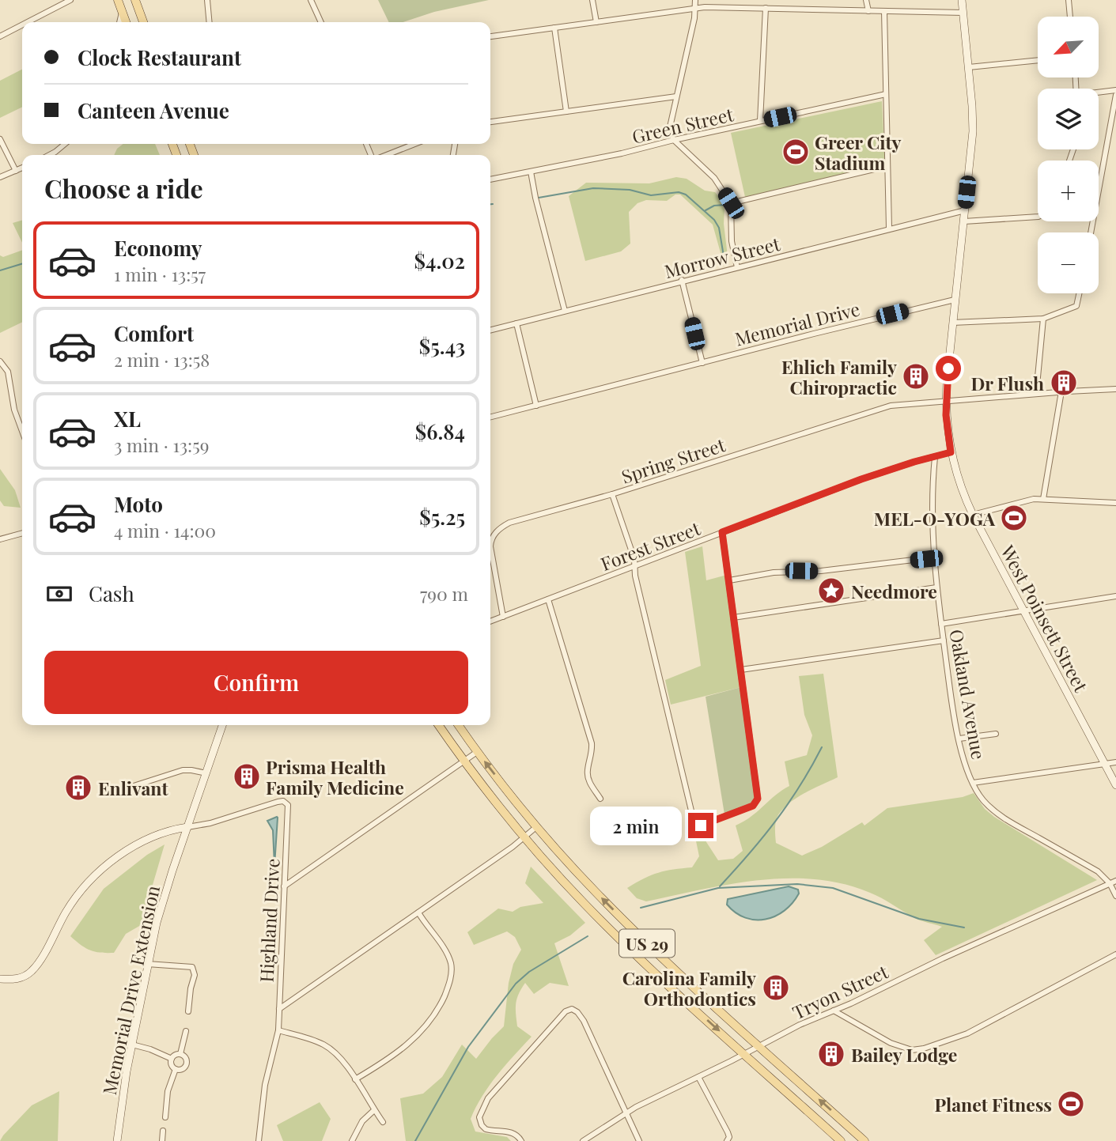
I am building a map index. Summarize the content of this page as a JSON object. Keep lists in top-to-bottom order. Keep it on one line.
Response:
{"streets":{"main road":["West Poinsett Street","US 29","Memorial Drive Extension"],"street":["Green Street","Morrow Street","Memorial Drive","Spring Street","Forest Street","Oakland Avenue","Highland Drive","Tryon Street"]},"crossings":[["Morrow Street","West Poinsett Street"],["Memorial Drive","West Poinsett Street"],["Spring Street","Forest Street"],["Spring Street","West Poinsett Street"],["Forest Street","West Poinsett Street"],["Forest Street","Oakland Avenue"],["Oakland Avenue","Tryon Street"],["Highland Drive","Memorial Drive Extension"],["US 29","Tryon Street"]],"places":{"sports":["Greer City Stadium","MEL-O-YOGA","Planet Fitness"],"building":["Ehlich Family Chiropractic","Dr Flush","Prisma Health Family Medicine","Enlivant","Carolina Family Orthodontics","Bailey Lodge"],"place":["Needmore"]},"north":"bottom left","page":{"map_buttons":["+","−"],"banner":["Clock Restaurant","Canteen Avenue"],"heading":"Choose a ride","list":[{"name":"Economy","note":"1 min · 13:57","value":"$4.02"},{"name":"Comfort","note":"2 min · 13:58","value":"$5.43"},{"name":"XL","note":"3 min · 13:59","value":"$6.84"},{"name":"Moto","note":"4 min · 14:00","value":"$5.25"}],"pay":["Cash","790 m"],"buttons":"Confirm","bubble":"2 min"}}
